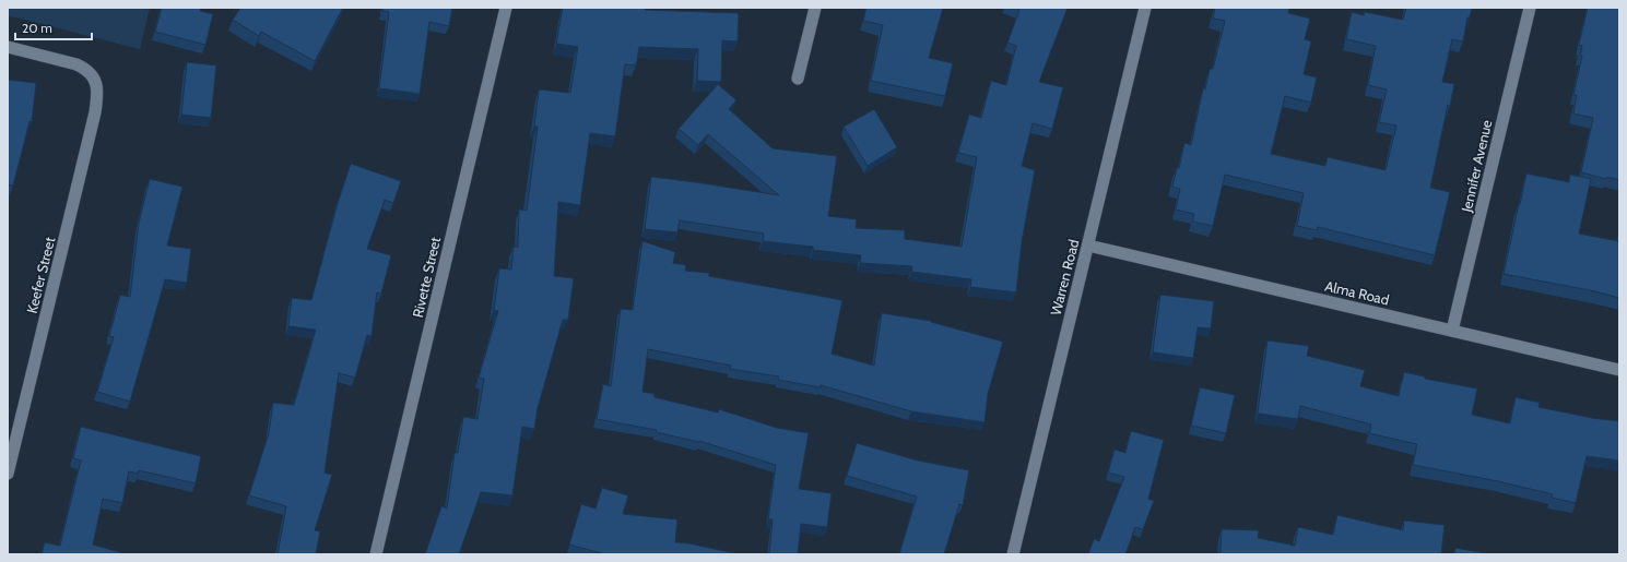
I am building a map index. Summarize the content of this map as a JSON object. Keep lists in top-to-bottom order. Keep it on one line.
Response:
{"streets":{"street":["Jennifer Avenue","Keefer Street","Rivette Street","Warren Road","Alma Road"]},"crossings":[["Jennifer Avenue","Alma Road"],["Warren Road","Alma Road"]],"scale_bar":"20 m"}
